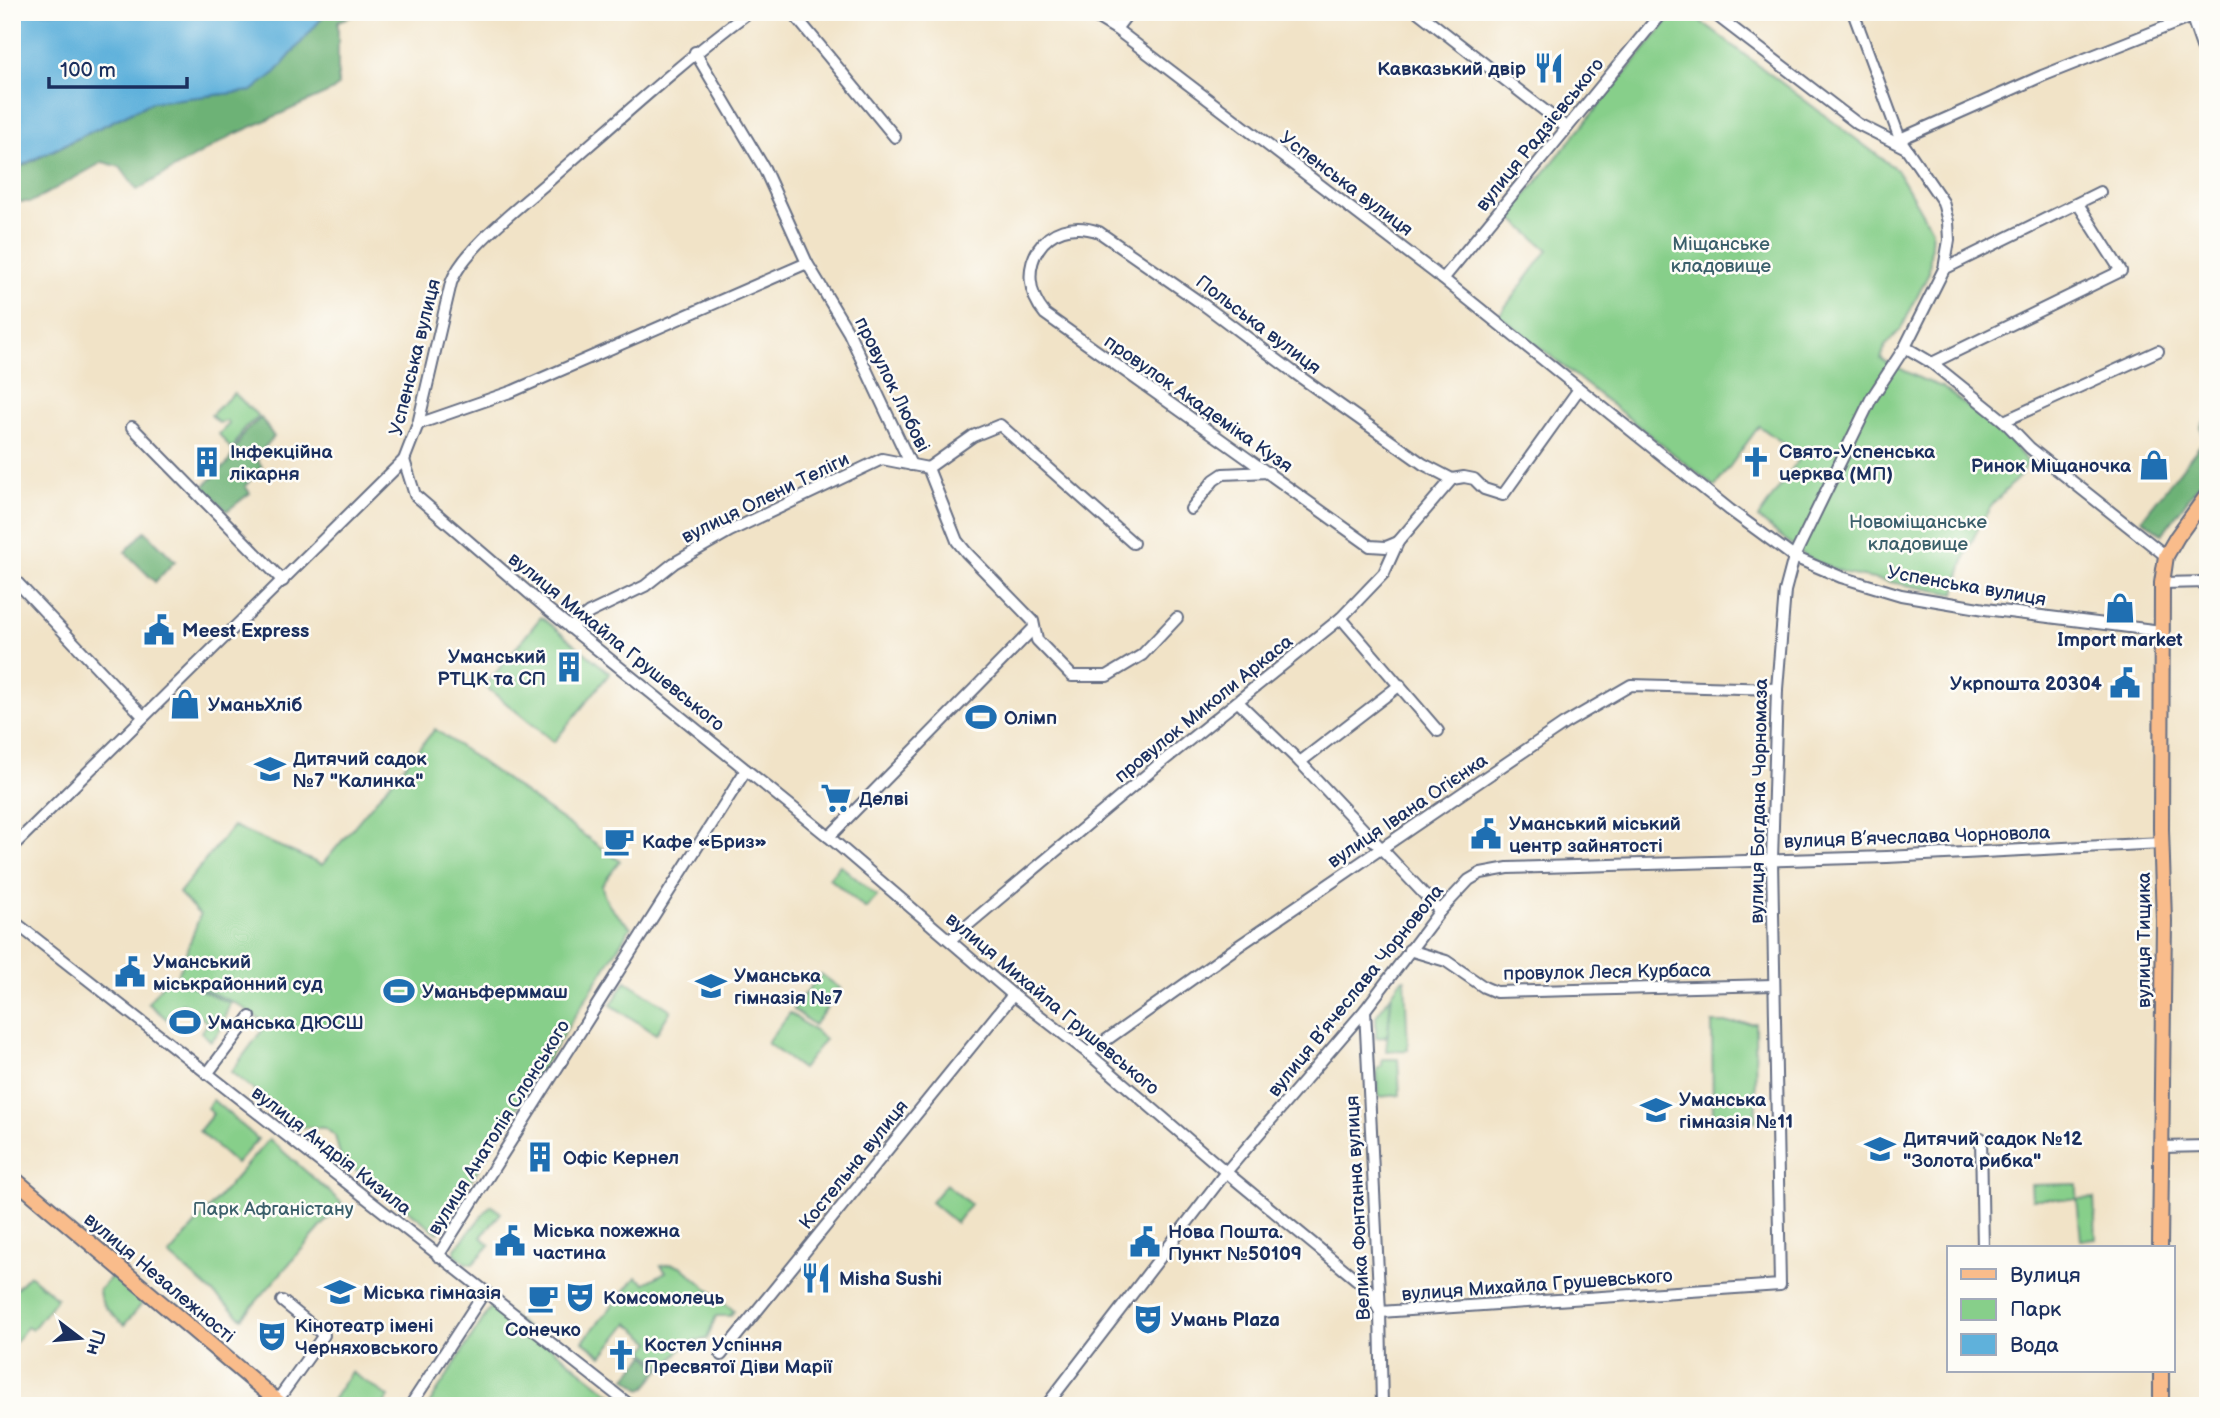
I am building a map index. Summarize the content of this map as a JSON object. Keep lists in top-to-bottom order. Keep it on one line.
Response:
{"streets":{"main road":["вулиця Тищика","вулиця Незалежності"],"street":["вулиця Радзієвського","Успенська вулиця","Польська вулиця","провулок Любові","провулок Академіка Кузя","вулиця Олени Теліги","вулиця Михайла Грушевського","провулок Миколи Аркаса","вулиця Богдана Чорномаза","вулиця Івана Огієнка","вулиця В’ячеслава Чорновола","провулок Леся Курбаса","вулиця Анатолія Слонського","вулиця Андрія Кизила","Костельна вулиця","Велика Фонтанна вулиця"]},"crossings":[["вулиця Радзієвського","Успенська вулиця"],["Успенська вулиця","провулок Любові"],["Успенська вулиця","вулиця Михайла Грушевського"],["Успенська вулиця","вулиця Богдана Чорномаза"],["Успенська вулиця","вулиця Тищика"],["Польська вулиця","провулок Академіка Кузя"],["Польська вулиця","провулок Миколи Аркаса"],["провулок Любові","вулиця Олени Теліги"],["провулок Академіка Кузя","провулок Миколи Аркаса"],["вулиця Олени Теліги","вулиця Михайла Грушевського"],["вулиця Михайла Грушевського","провулок Миколи Аркаса"],["вулиця Михайла Грушевського","вулиця Богдана Чорномаза"],["вулиця Михайла Грушевського","вулиця Івана Огієнка"],["вулиця Михайла Грушевського","вулиця В’ячеслава Чорновола"],["вулиця Михайла Грушевського","вулиця Анатолія Слонського"],["вулиця Михайла Грушевського","Костельна вулиця"],["вулиця Михайла Грушевського","Велика Фонтанна вулиця"],["вулиця Богдана Чорномаза","вулиця Івана Огієнка"],["вулиця Богдана Чорномаза","вулиця В’ячеслава Чорновола"],["вулиця Богдана Чорномаза","провулок Леся Курбаса"],["вулиця В’ячеслава Чорновола","вулиця Тищика"],["вулиця В’ячеслава Чорновола","провулок Леся Курбаса"],["вулиця В’ячеслава Чорновола","Велика Фонтанна вулиця"],["вулиця Анатолія Слонського","вулиця Андрія Кизила"]],"parks":["Міщанське кладовище","Новоміщанське кладовище","Парк Афганістану"],"places":{"restaurant":["Кавказький двір","Мisha Sushi"],"building":["Інфекційна лікарня","Уманський РТЦК та СП","Офіс Кернел"],"church":["Свято-Успенська церква (МП)","Костел Успіння Пресвятої Діви Марії"],"shop":["Ринок Міщаночка","Import market","УманьХліб"],"public building":["Meest Express","Укрпошта 20304","Уманський міський центр зайнятості","Уманський міськрайонний суд","Міська пожежна частина","Нова Пошта. Пункт №50109"],"sports":["Олімп","Уманьферммаш","Уманська ДЮСШ"],"school or university":["Дитячий садок №7 \"Калинка\"","Уманська гімназія №7","Уманська гімназія №11","Дитячий садок №12 \"Золота рибка\"","Міська гімназія"],"supermarket":["Делві"],"cafe":["Кафе «Бриз»","Сонечко"],"theatre":["Комсомолець","Умань Plaza","Кінотеатр імені Черняховського"]},"legend":["Вулиця","Парк","Вода"],"scale_bar":"100 m","north":"right"}
